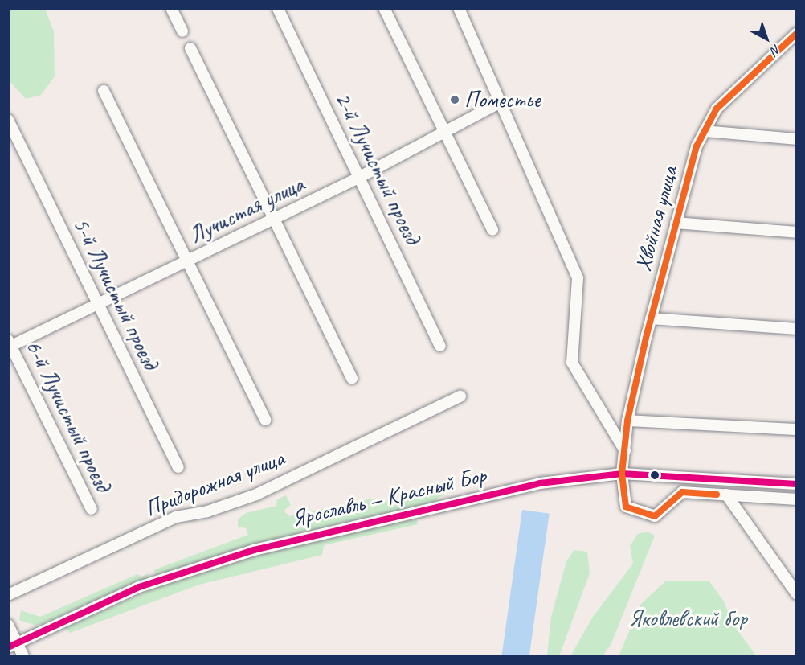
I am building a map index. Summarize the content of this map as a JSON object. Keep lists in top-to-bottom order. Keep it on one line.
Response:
{"streets":{"street":["2-й Лучистый проезд","Лучистая улица","Хвойная улица","5-й Лучистый проезд","6-й Лучистый проезд","Придорожная улица","Ярославль — Красный Бор"]},"crossings":[["2-й Лучистый проезд","Лучистая улица"],["Лучистая улица","5-й Лучистый проезд"],["Лучистая улица","6-й Лучистый проезд"],["Хвойная улица","Ярославль — Красный Бор"]],"parks":["Яковлевский бор"],"places":["Поместье"],"north":"bottom right"}
